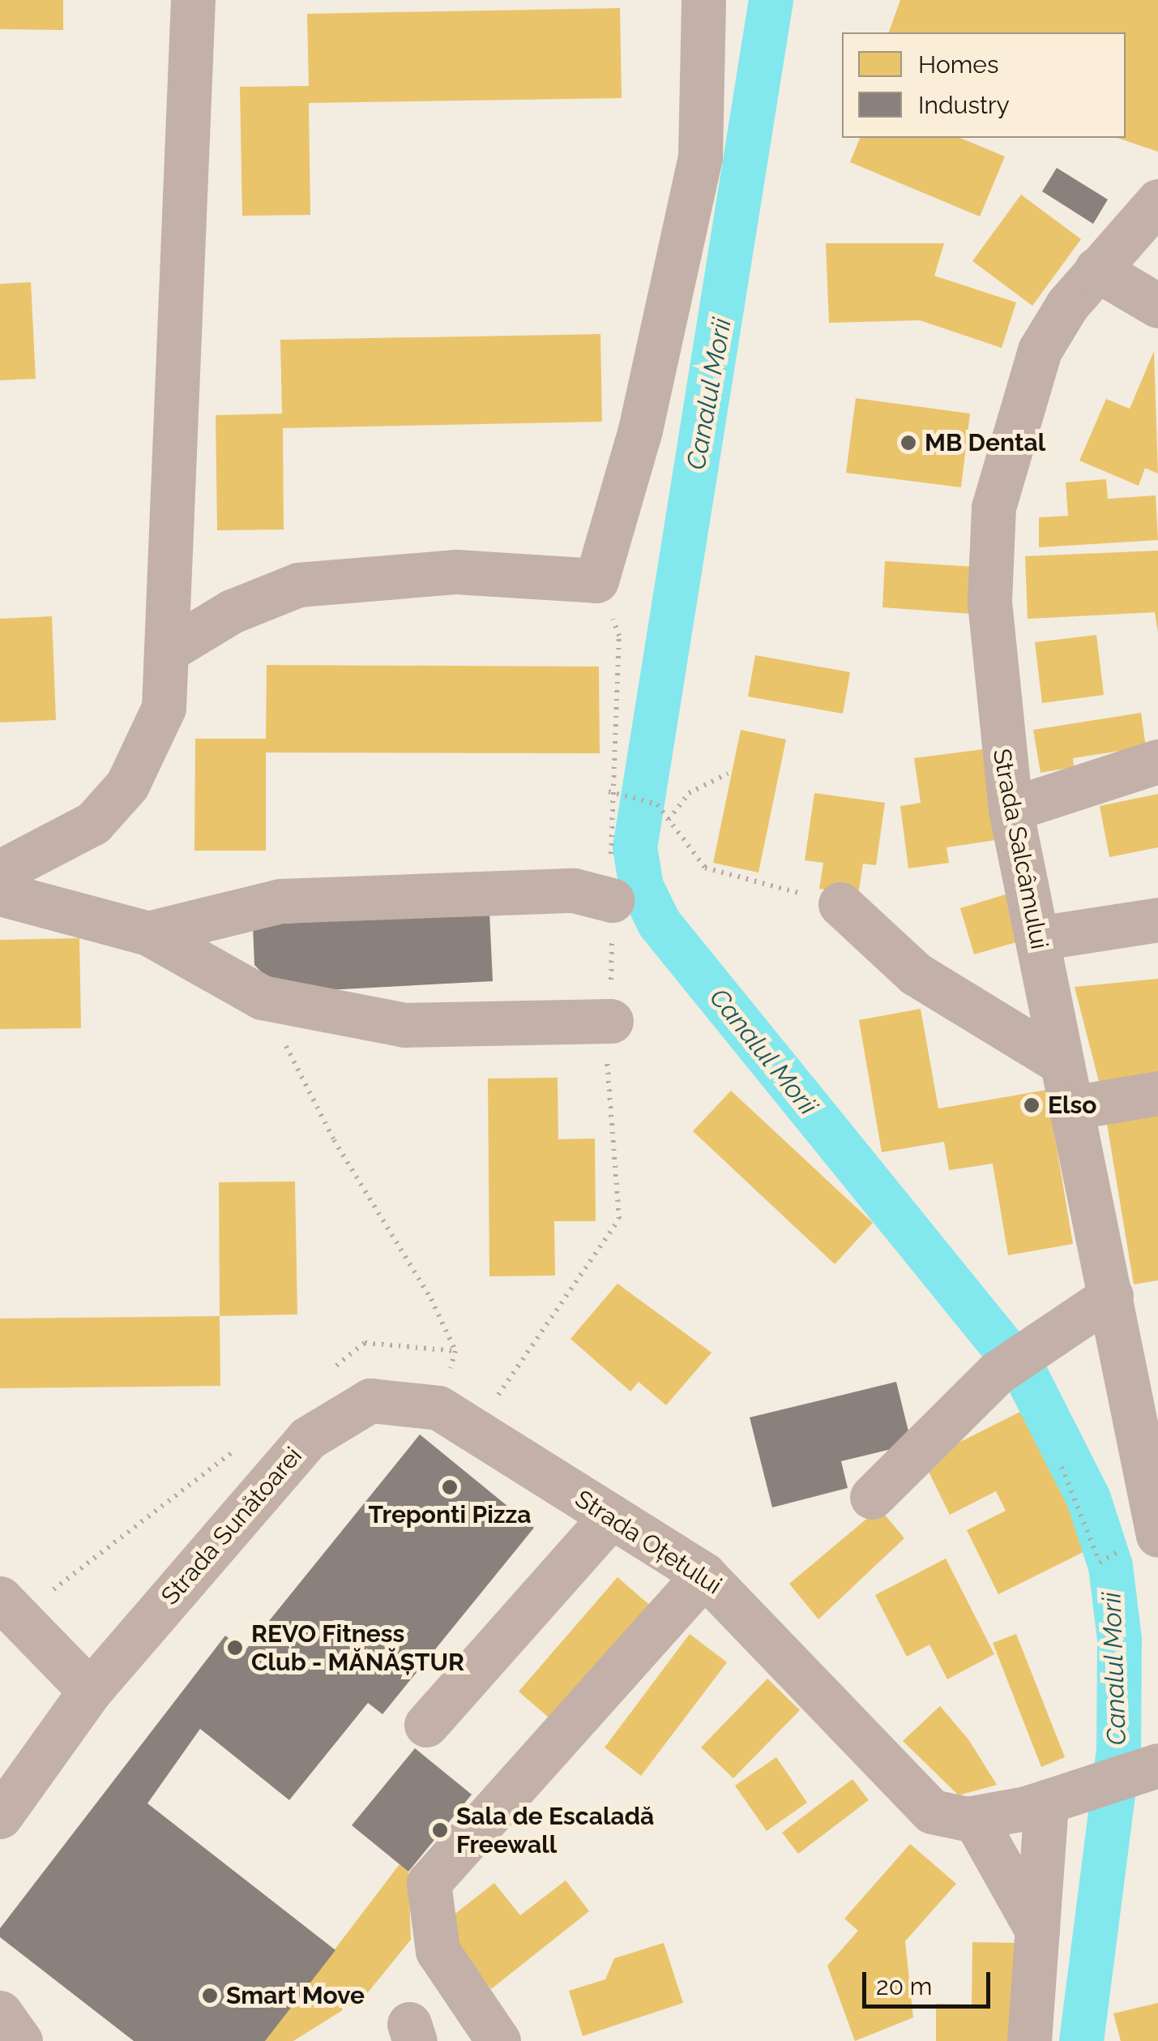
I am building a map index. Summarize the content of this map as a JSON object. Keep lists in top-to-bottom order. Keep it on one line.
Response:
{"streets":{"street":["Strada Salcâmului","Strada Sunătoarei","Strada Oțetului"]},"crossings":[["Strada Sunătoarei","Strada Oțetului"]],"water":["Canalul Morii"],"places":["MB Dental","Elso","Treponti Pizza","REVO Fitness Club - MĂNĂȘTUR","Sala de Escaladă Freewall","Smart Move"],"legend":["Homes","Industry"],"scale_bar":"20 m"}
